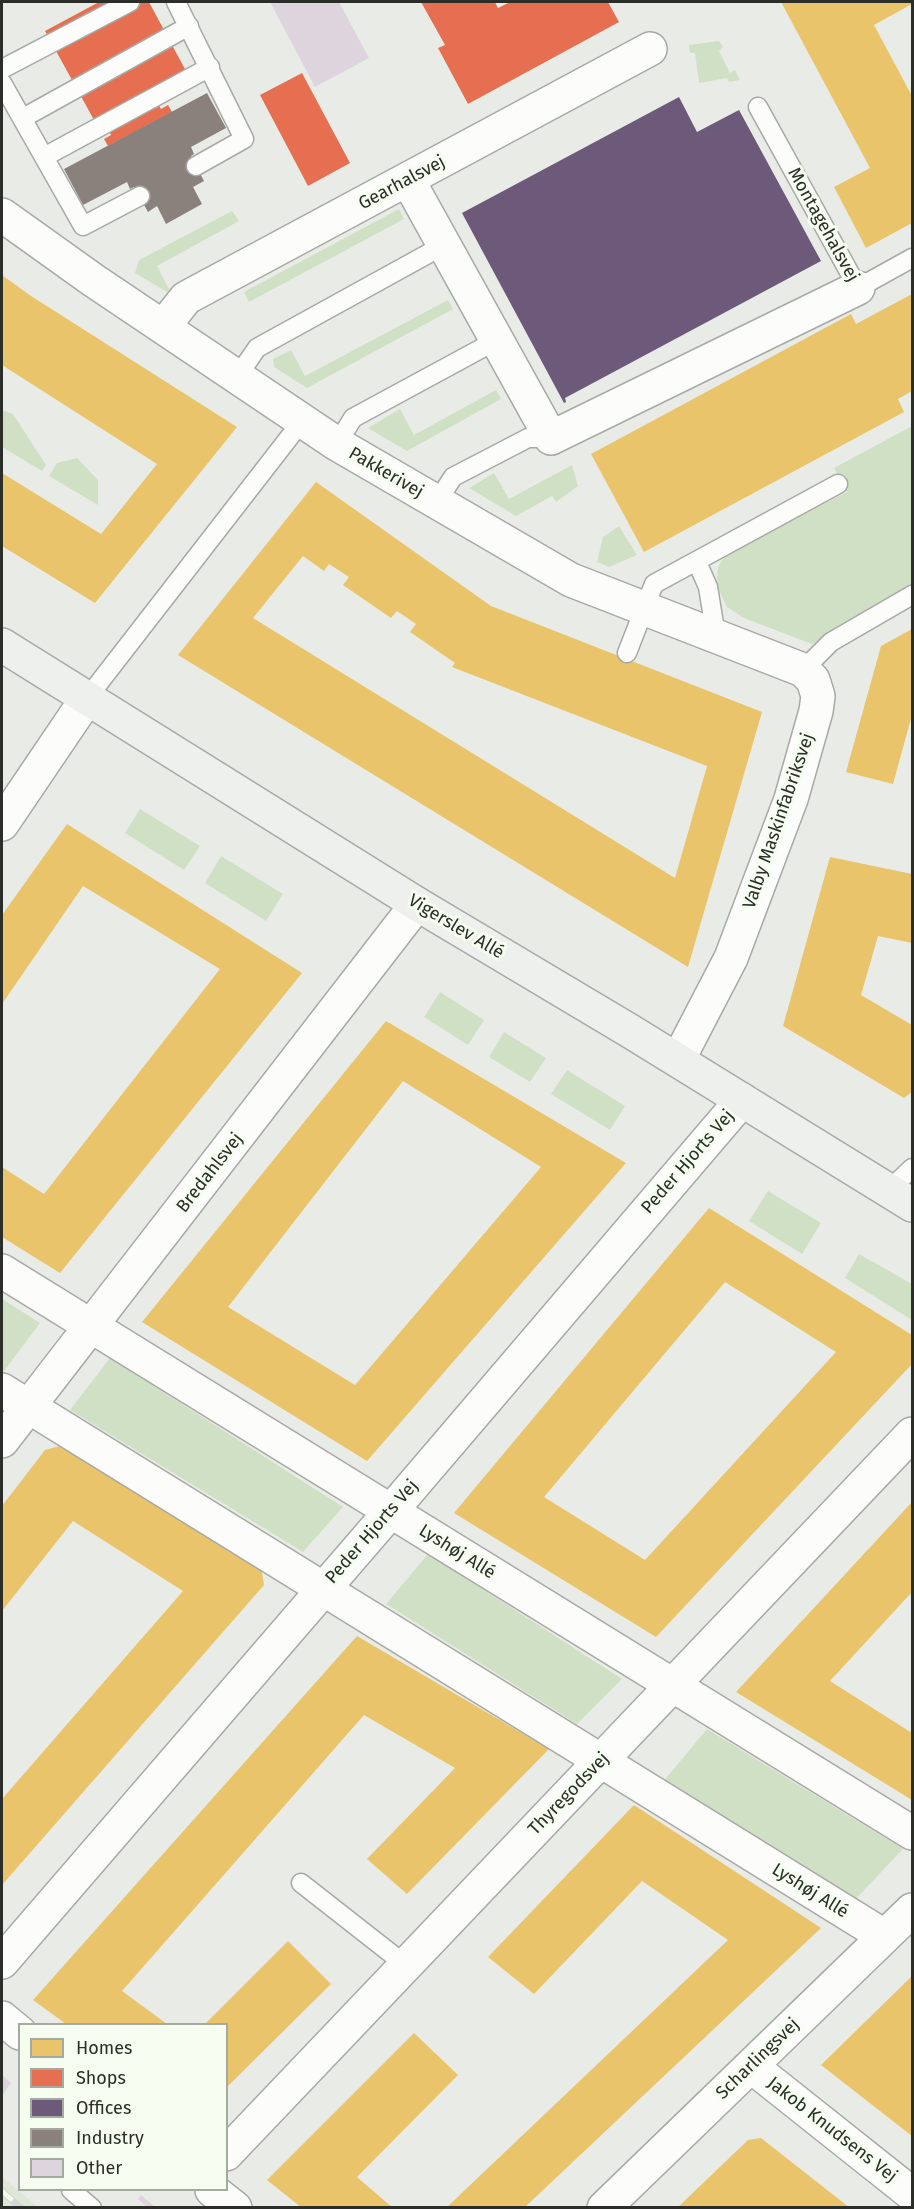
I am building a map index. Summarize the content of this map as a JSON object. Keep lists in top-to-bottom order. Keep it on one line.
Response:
{"streets":{"street":["Gearhalsvej","Pakkerivej","Valby Maskinfabriksvej","Vigerslev Allé","Peder Hjorts Vej","Bredahlsvej","Lyshøj Allé","Thyregodsvej","Scharlingsvej","Jakob Knudsens Vej"],"lane":["Montagehalsvej"]},"crossings":[["Gearhalsvej","Pakkerivej"],["Pakkerivej","Valby Maskinfabriksvej"],["Valby Maskinfabriksvej","Vigerslev Allé"],["Vigerslev Allé","Peder Hjorts Vej"],["Vigerslev Allé","Bredahlsvej"],["Peder Hjorts Vej","Lyshøj Allé"],["Bredahlsvej","Lyshøj Allé"],["Lyshøj Allé","Thyregodsvej"],["Lyshøj Allé","Scharlingsvej"],["Scharlingsvej","Jakob Knudsens Vej"]],"legend":["Homes","Shops","Offices","Industry","Other"]}
